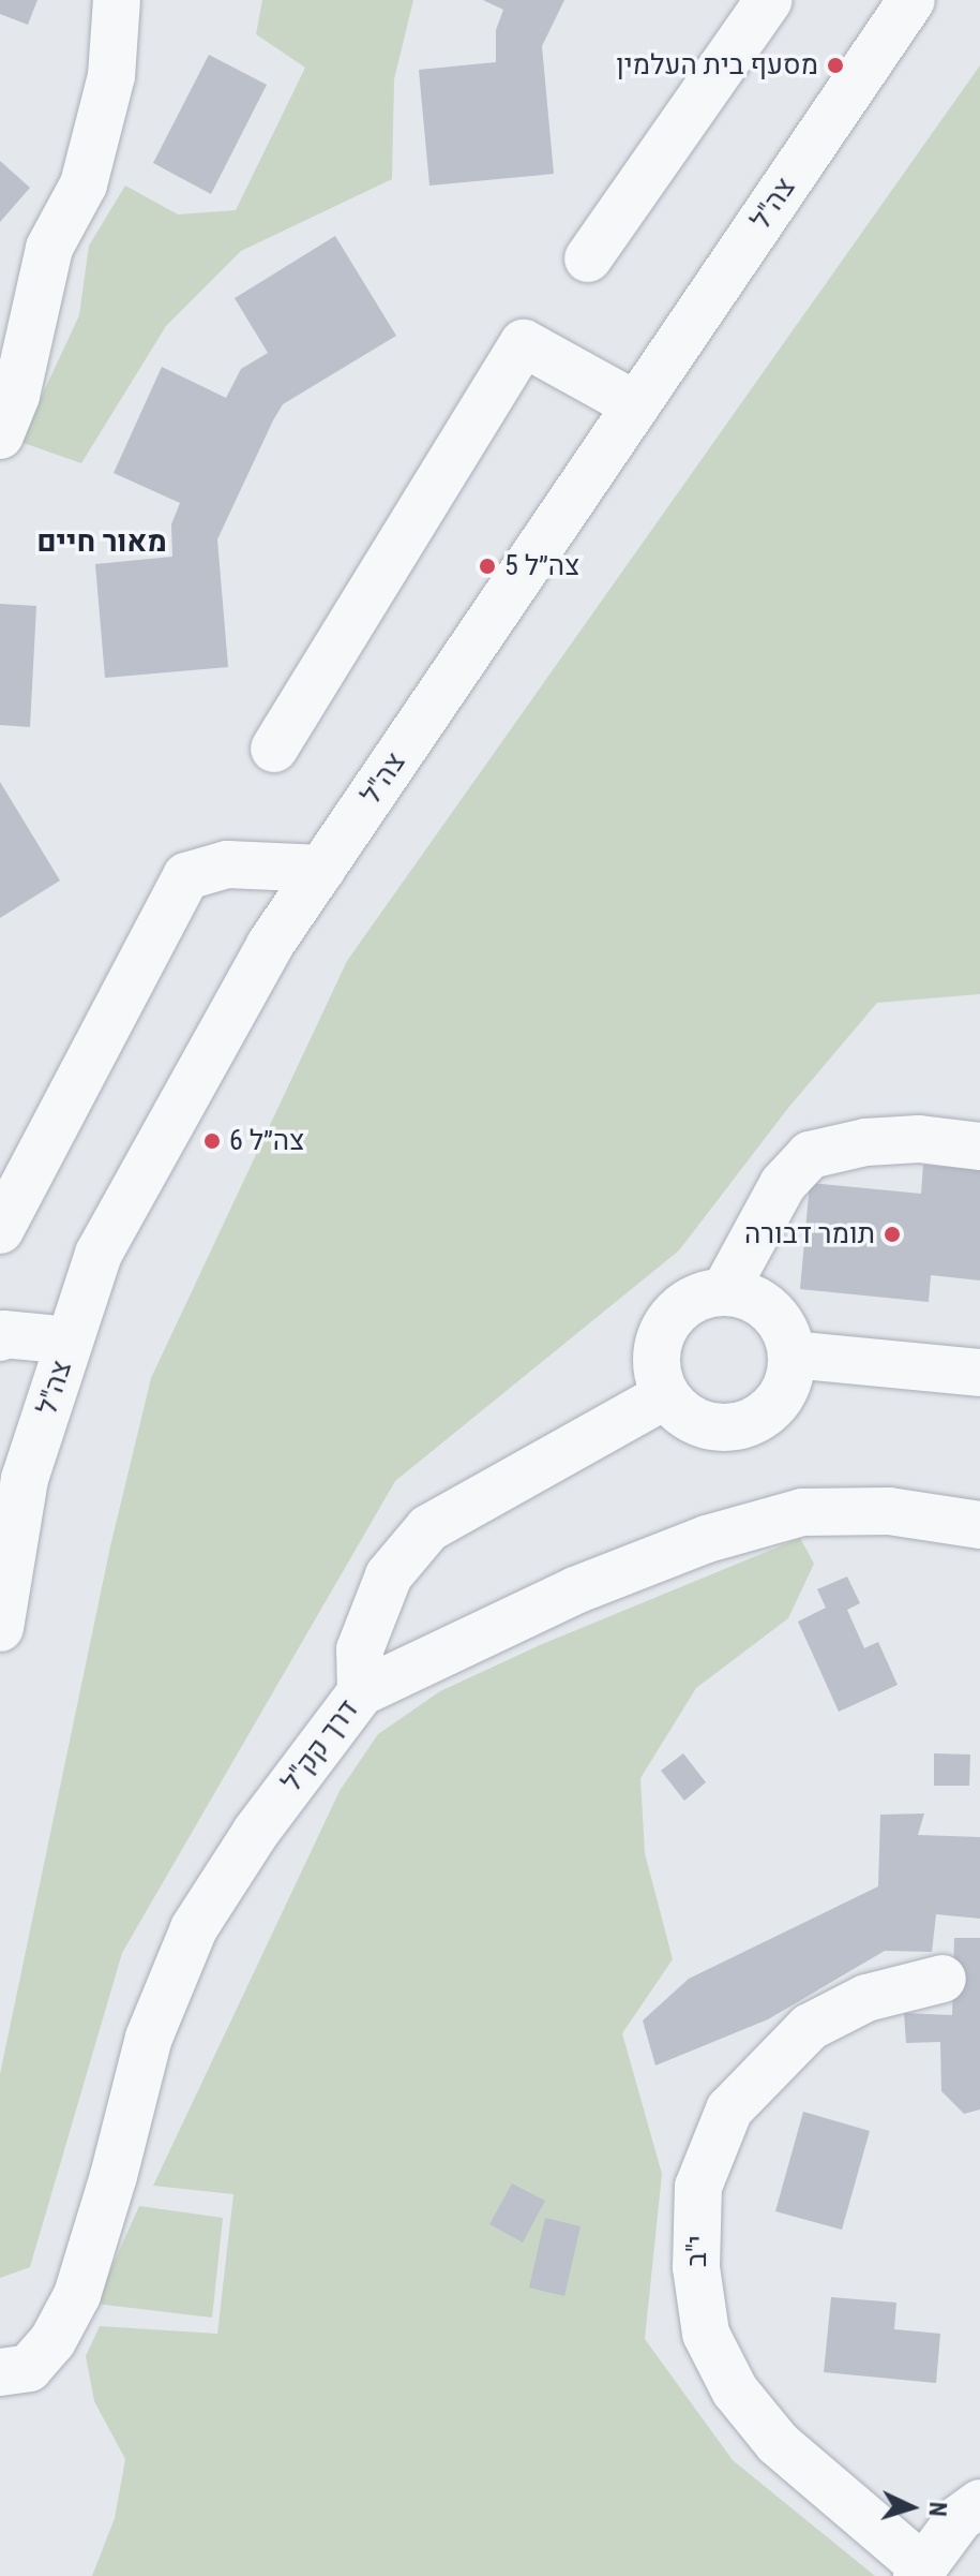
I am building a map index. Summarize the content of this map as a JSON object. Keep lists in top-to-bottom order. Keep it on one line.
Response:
{"streets":{"street":["צה\"ל","דרך קק\"ל","י\"ב"]},"districts":["מאור חיים"],"places":["מסעף בית העלמין","צה״ל 5","צה״ל 6","תומר דבורה"],"north":"right"}
